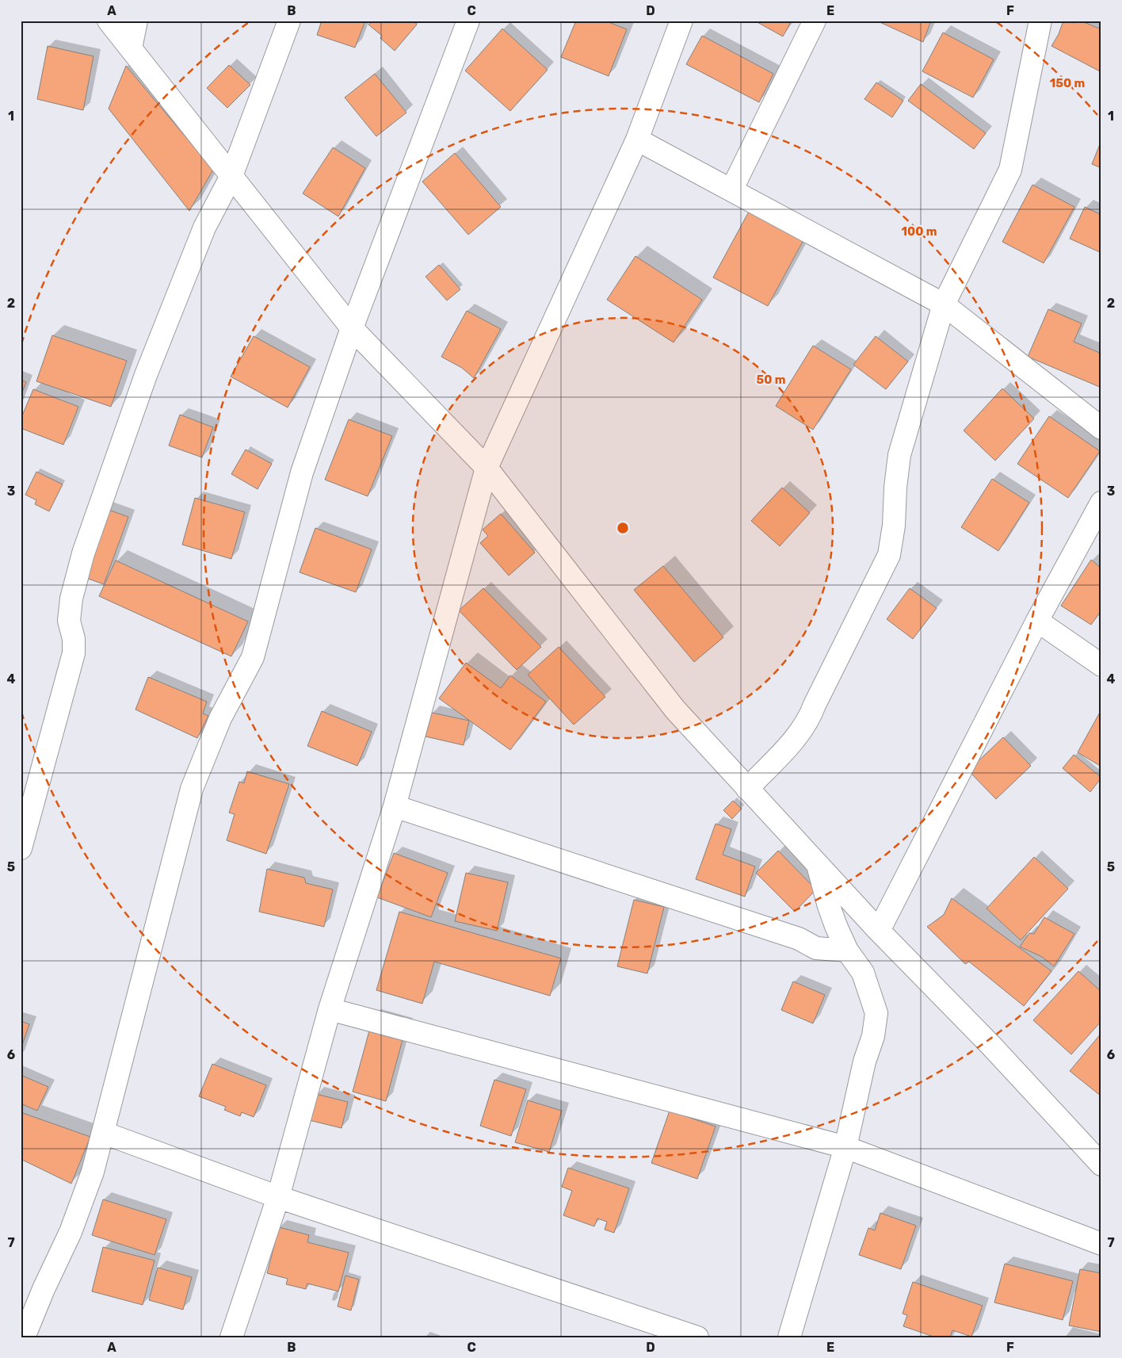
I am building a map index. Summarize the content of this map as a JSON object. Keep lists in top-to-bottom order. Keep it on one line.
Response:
{"grid":{"columns":["A","B","C","D","E","F"],"rows":["1","2","3","4","5","6","7"]},"rings":["150 m","100 m","50 m"]}
